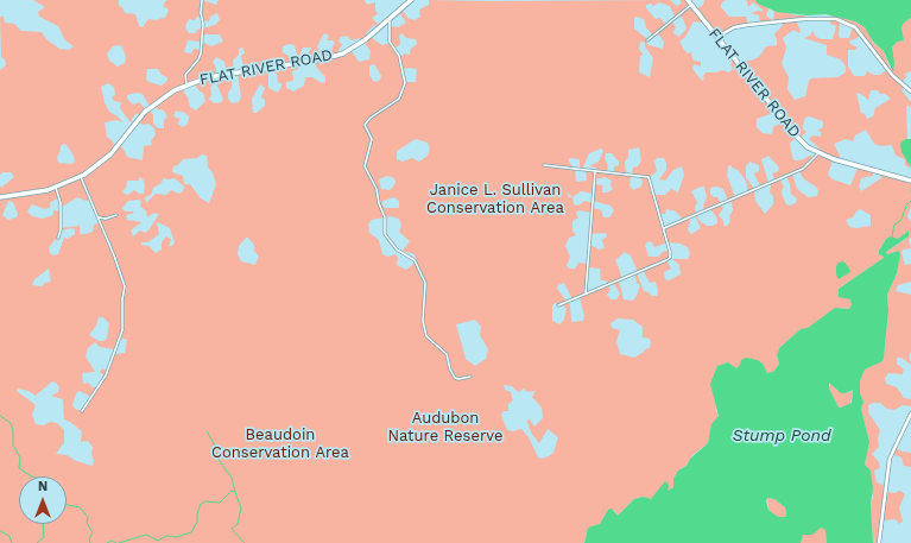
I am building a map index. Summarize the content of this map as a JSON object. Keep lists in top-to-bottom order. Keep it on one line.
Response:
{"streets":{"main road":["FLAT RIVER ROAD"]},"water":["Stump Pond"],"parks":["Janice L. Sullivan Conservation Area","Audubon Nature Reserve","Beaudoin Conservation Area"],"north":"top"}
